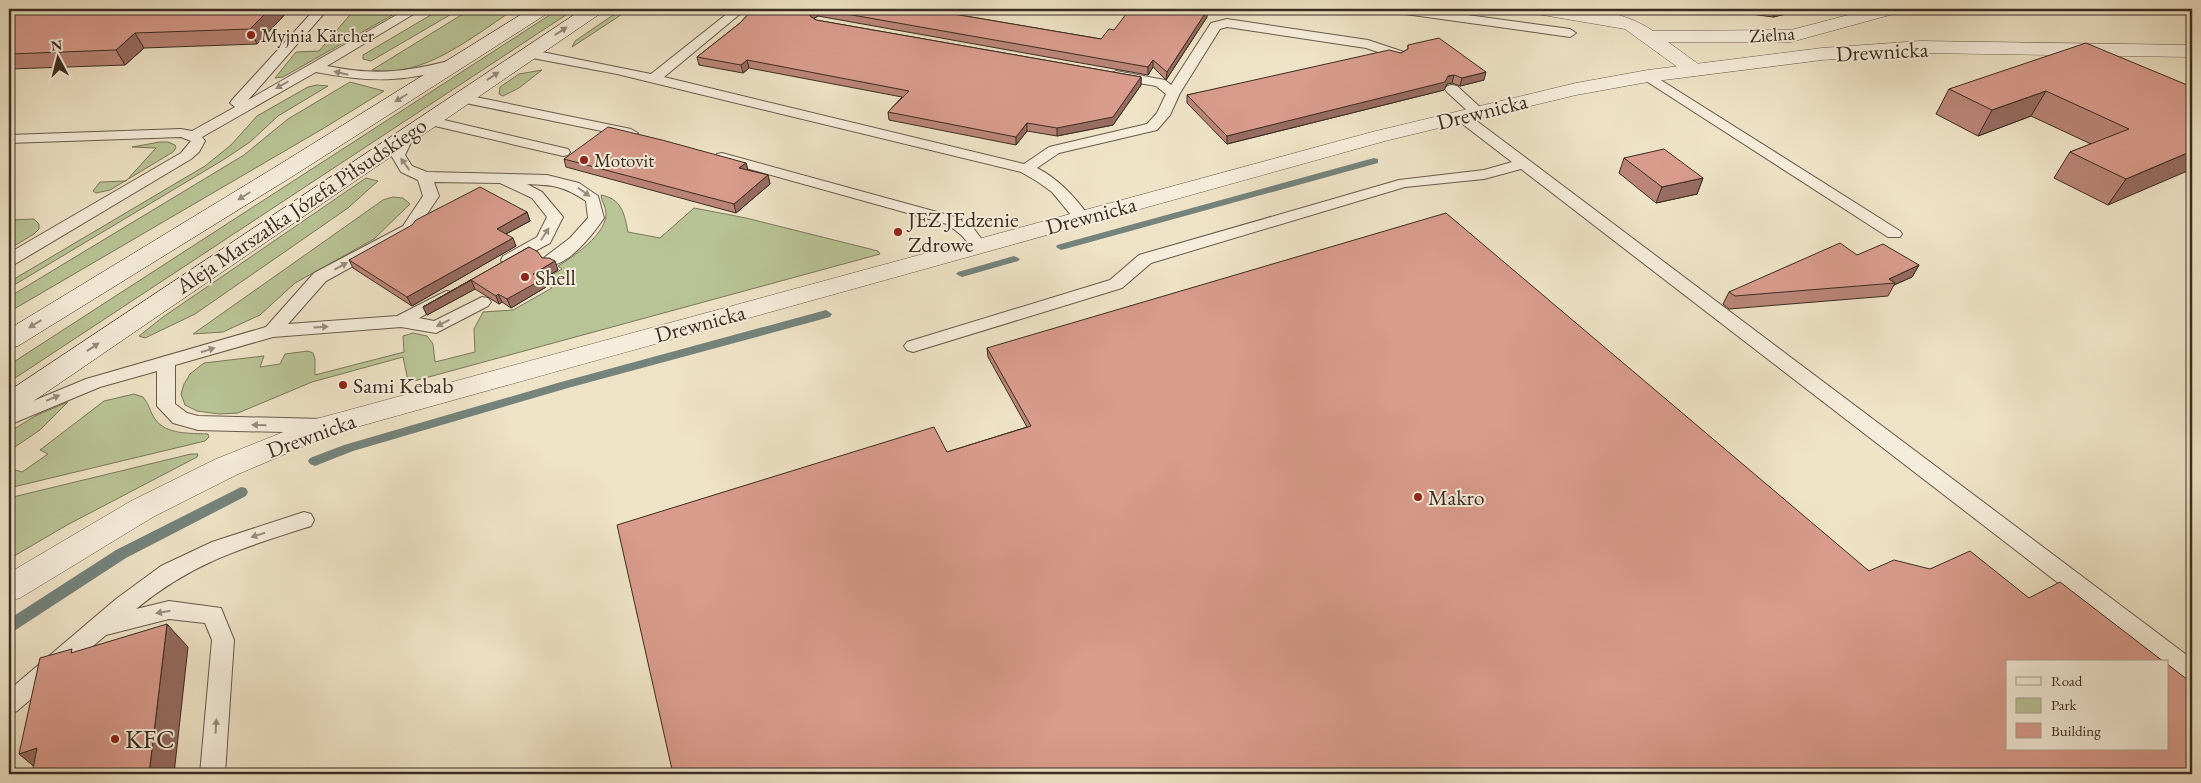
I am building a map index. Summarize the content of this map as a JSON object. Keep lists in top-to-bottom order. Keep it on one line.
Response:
{"streets":{"street":["Zielna","Drewnicka","Aleja Marszałka Józefa Piłsudskiego"]},"places":["Myjnia Kärcher","Motovit","JEZ JEdzenie Zdrowe","Shell","Sami Kebab","Makro","KFC"],"legend":["Road","Park","Building"],"north":"top"}
